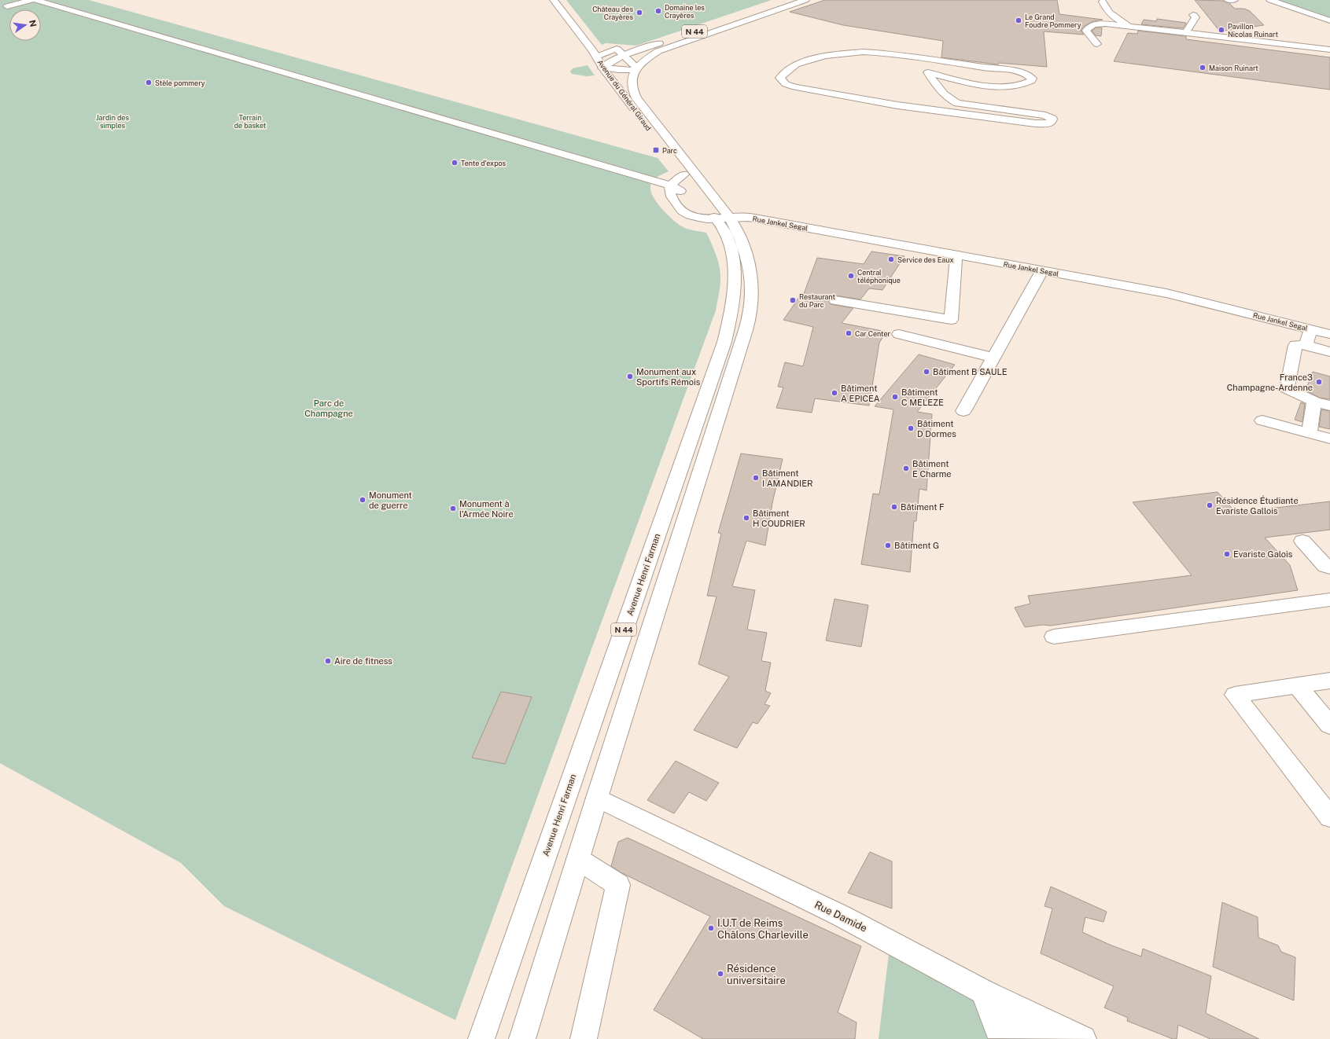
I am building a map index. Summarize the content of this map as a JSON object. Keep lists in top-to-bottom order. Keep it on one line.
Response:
{"streets":{"main road":["N 44","Avenue du Général Giraud","Rue Jankel Segal","Avenue Henri Farman","Rue Damide"]},"crossings":[["N 44","Avenue du Général Giraud"],["N 44","Rue Jankel Segal"],["N 44","Avenue Henri Farman"],["N 44","Rue Damide"],["Avenue du Général Giraud","Rue Jankel Segal"],["Avenue du Général Giraud","Avenue Henri Farman"],["Rue Jankel Segal","Avenue Henri Farman"]],"parks":["Jardin des simples","Terrain de basket","Parc de Champagne"],"places":{"other":["Domaine les Crayères","Château des Crayères","Le Grand Foudre Pommery","Pavillon Nicolas Ruinart","Maison Ruinart","Stèle pommery","Tente d'expos","Service des Eaux","Central téléphonique","Restaurant du Parc","Car Center","Bâtiment B SAULE","Monument aux Sportifs Rémois","France3 Champagne-Ardenne","Bâtiment A EPICEA","Bâtiment C MELEZE","Bâtiment D Dormes","Bâtiment E Charme","Bâtiment I AMANDIER","Monument de guerre","Résidence Étudiante Evariste Gallois","Bâtiment F","Monument à l’Armée Noire","Bâtiment H COUDRIER","Bâtiment G","Evariste Galois","Aire de fitness","I.U.T de Reims Châlons Charleville","Résidence universitaire"],"transit":["Parc"]},"north":"right"}
